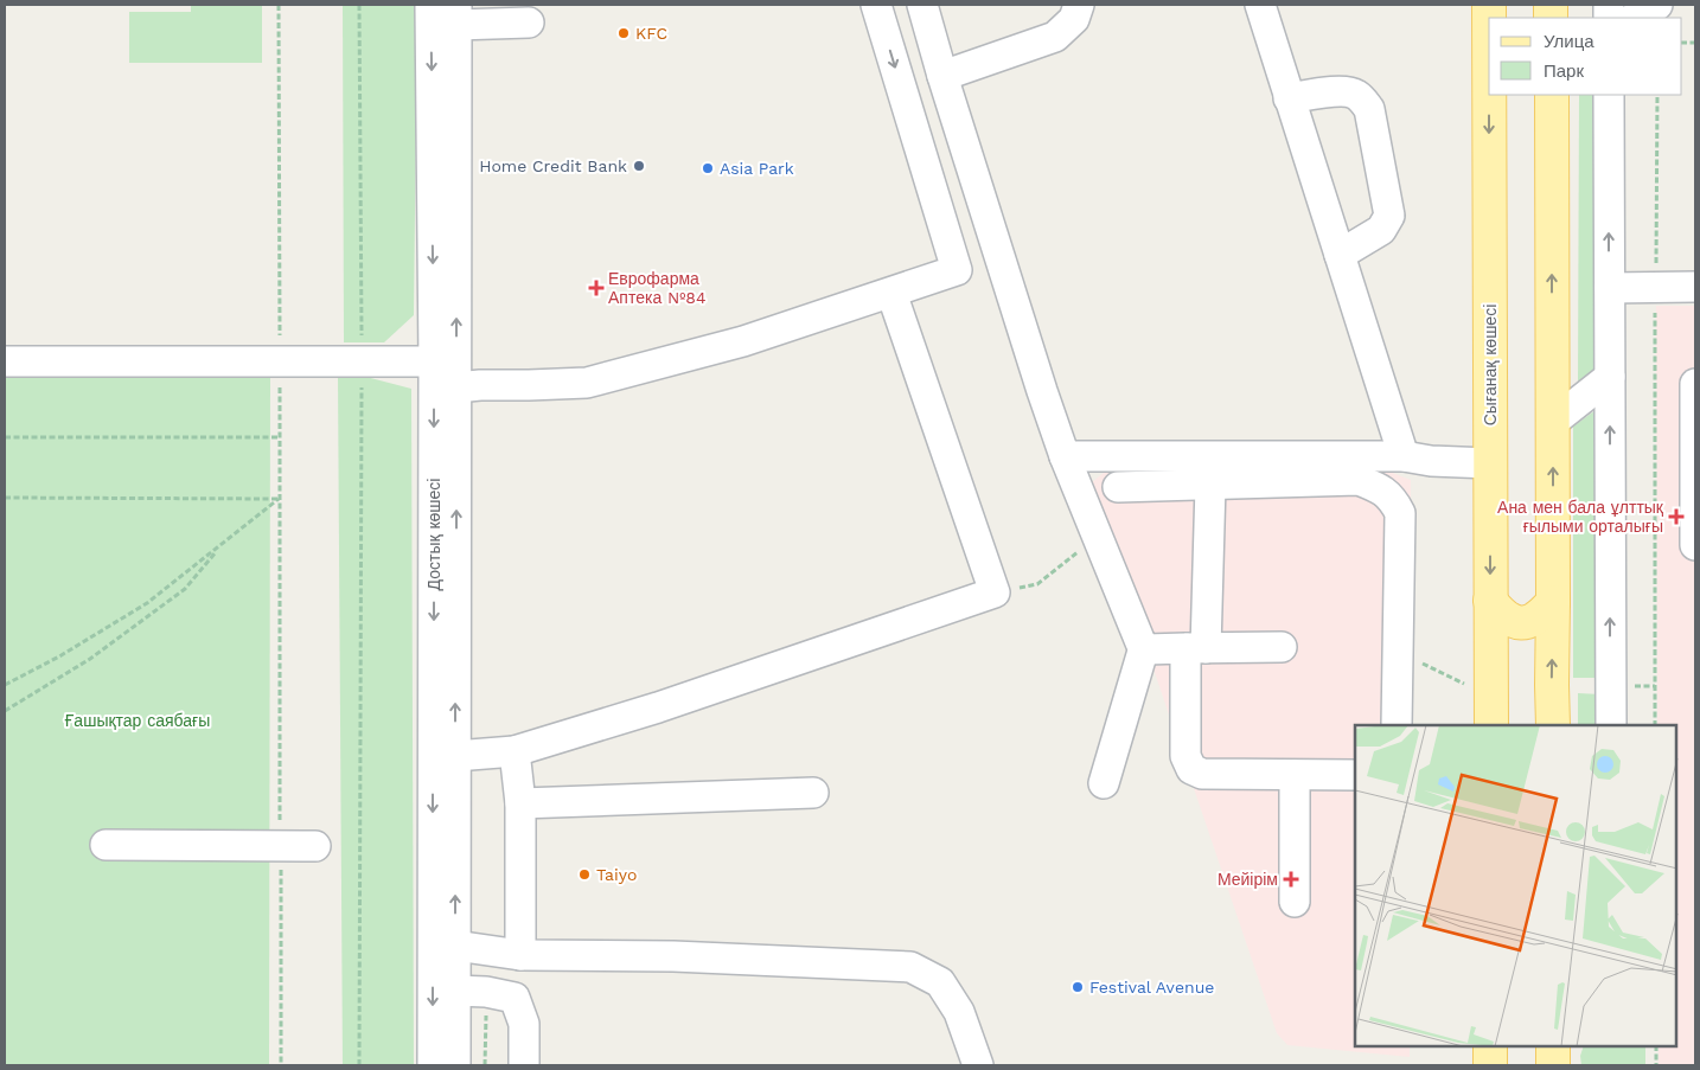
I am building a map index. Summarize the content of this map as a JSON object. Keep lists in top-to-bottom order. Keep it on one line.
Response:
{"streets":{"main road":["Сығанақ көшесі"],"street":["Достық көшесі"]},"parks":["Ғашықтар саябағы"],"places":{"other":["KFC","Home Credit Bank","Asia Park","Taiyo","Festival Avenue"],"health":["Еврофарма Аптека №84","Ана мен бала ұлттық ғылыми орталығы","Мейірім"]},"legend":["Улица","Парк"]}
